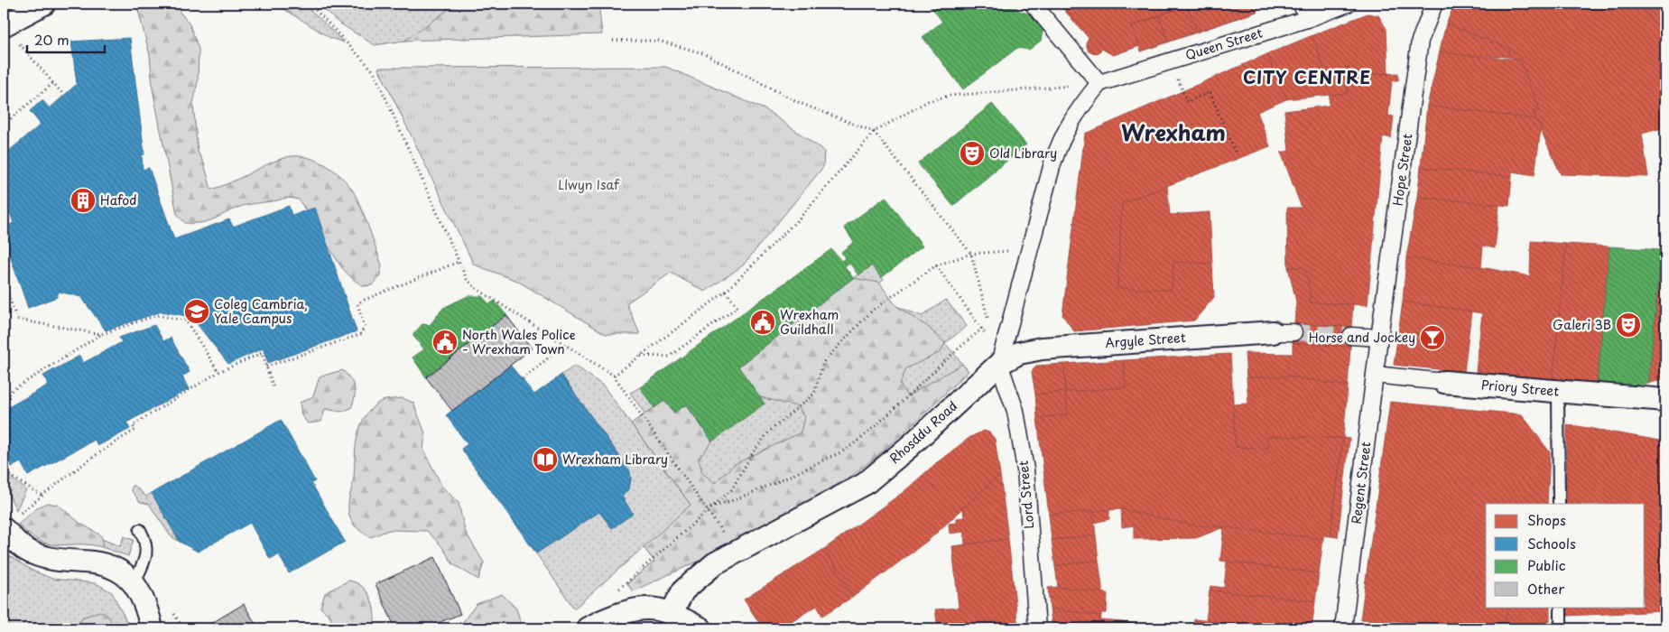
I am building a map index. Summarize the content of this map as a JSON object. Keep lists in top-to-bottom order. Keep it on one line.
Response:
{"streets":{"street":["Queen Street","Hope Street","Argyle Street","Priory Street","Rhosddu Road","Regent Street","Lord Street"]},"crossings":[["Hope Street","Regent Street"],["Argyle Street","Rhosddu Road"],["Argyle Street","Lord Street"],["Priory Street","Regent Street"],["Rhosddu Road","Lord Street"]],"districts":["CITY CENTRE","Wrexham"],"parks":["Llwyn Isaf"],"places":{"theatre":["Old Library","Galeri 3B"],"building":["Hafod"],"school or university":["Coleg Cambria, Yale Campus"],"public building":["Wrexham Guildhall","North Wales Police - Wrexham Town"],"bar":["Horse and Jockey"],"library":["Wrexham Library"]},"legend":["Shops","Schools","Public","Other"],"scale_bar":"20 m"}
